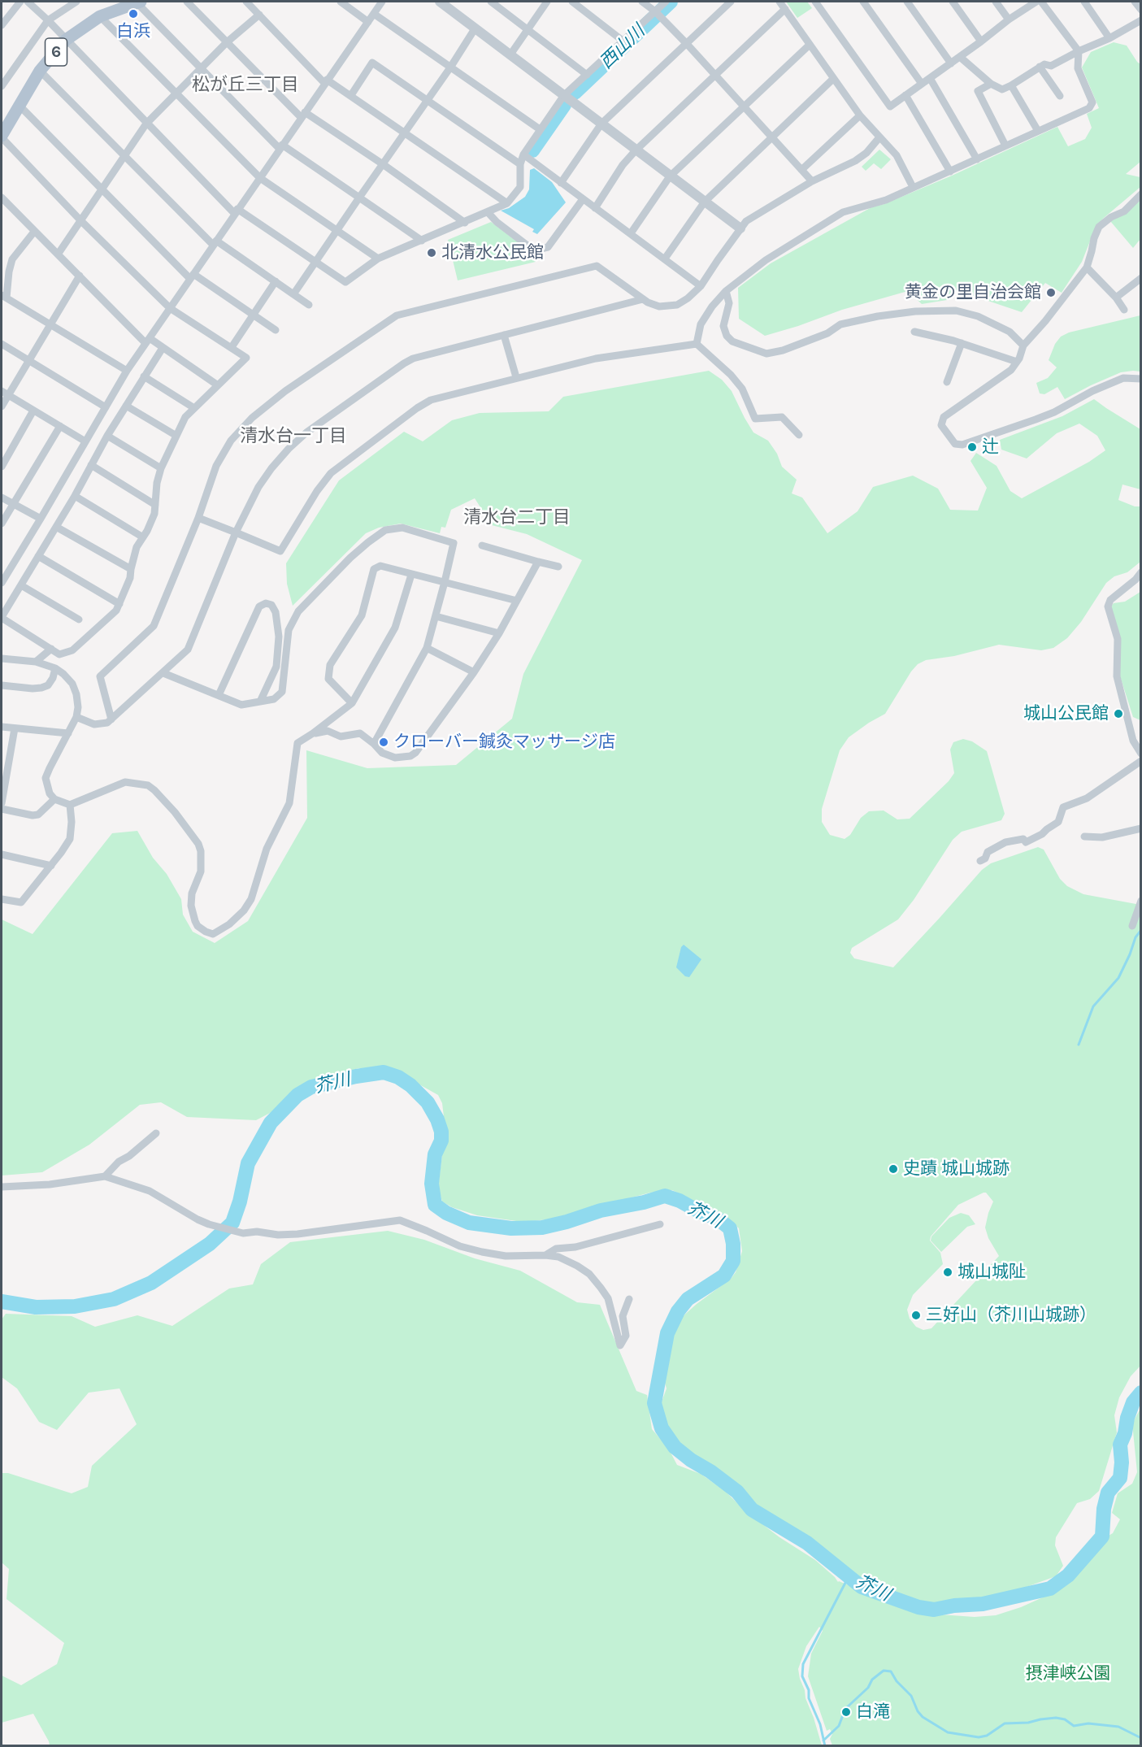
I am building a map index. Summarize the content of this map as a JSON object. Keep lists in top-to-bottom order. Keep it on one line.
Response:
{"streets":{"main road":["6"]},"districts":["松が丘三丁目","清水台一丁目","清水台二丁目"],"water":["西山川","芥川"],"parks":["摂津峡公園"],"places":["白浜","北清水公民館","黄金の里自治会館","辻","城山公民館","クローバー鍼灸マッサージ店","史蹟 城山城跡","城山城阯","三好山（芥川山城跡）","白滝"]}
